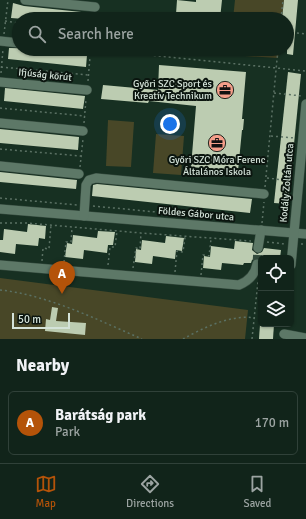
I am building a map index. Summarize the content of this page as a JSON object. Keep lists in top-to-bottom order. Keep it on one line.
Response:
{"streets":{"street":["Ifjúság körút","Kodály Zoltán utca","Földes Gábor utca"]},"crossings":[["Kodály Zoltán utca","Földes Gábor utca"]],"places":{"office":["Győri SZC Sport és Kreatív Technikum","Győri SZC Móra Ferenc Általános Iskola"]},"scale_bar":"50 m","page":{"search":"Search here","pins":"A","scale":"50 m","heading":"Nearby","list":[{"mark":"A","name":"Barátság park","note":"Park","value":"170 m"}],"nav":["Map","Directions","Saved"]}}
